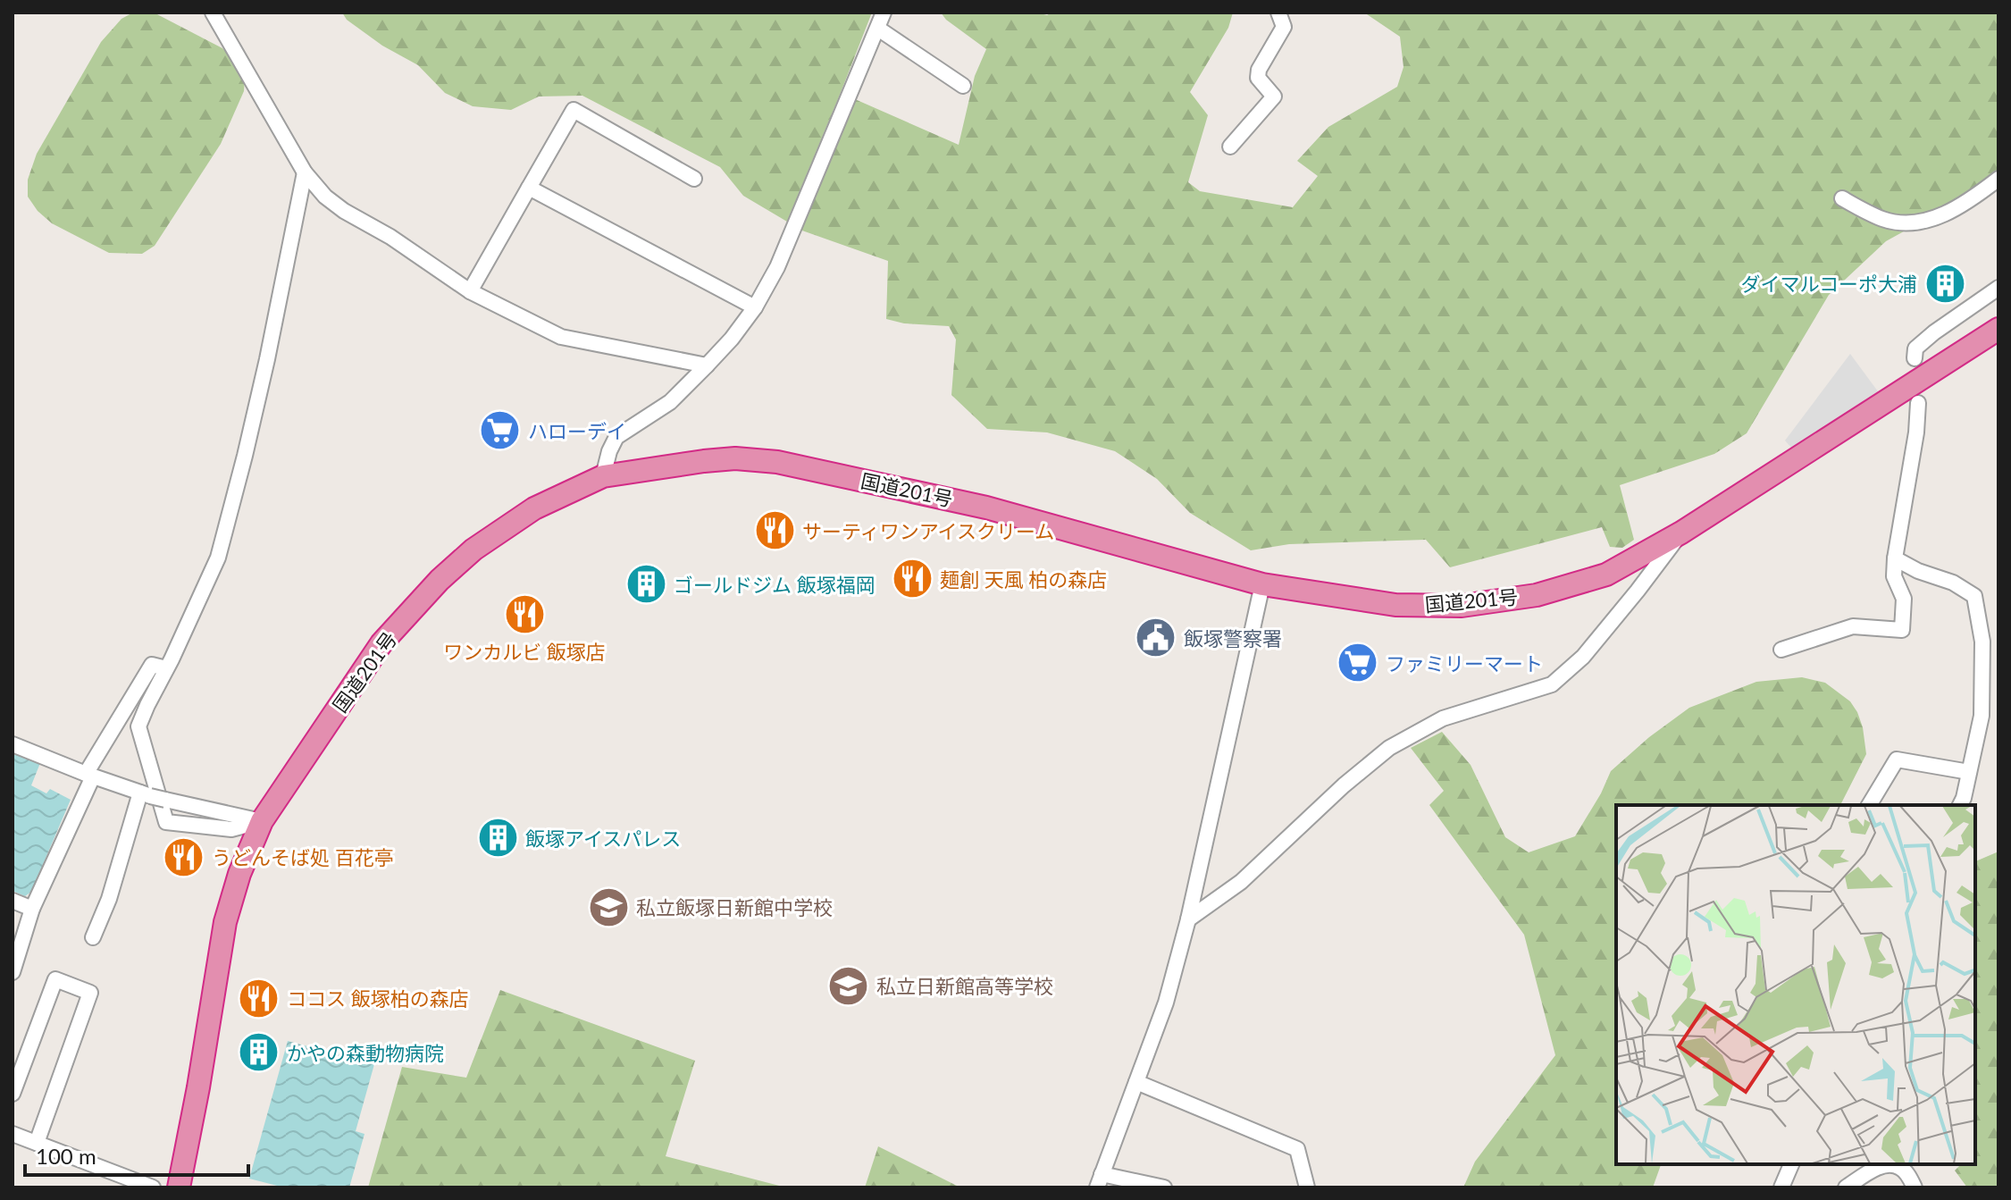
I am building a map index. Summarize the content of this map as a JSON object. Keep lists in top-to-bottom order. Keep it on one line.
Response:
{"streets":{"highway":["国道201号"]},"places":{"building":["ダイマルコーポ大浦","ゴールドジム 飯塚福岡","飯塚アイスパレス","かやの森動物病院"],"supermarket":["ハローデイ","ファミリーマート"],"restaurant":["サーティワンアイスクリーム","麺創 天風 柏の森店","ワンカルビ 飯塚店","うどんそば処 百花亭","ココス 飯塚柏の森店"],"public building":["飯塚警察署"],"school or university":["私立飯塚日新館中学校","私立日新館高等学校"]},"scale_bar":"100 m"}
